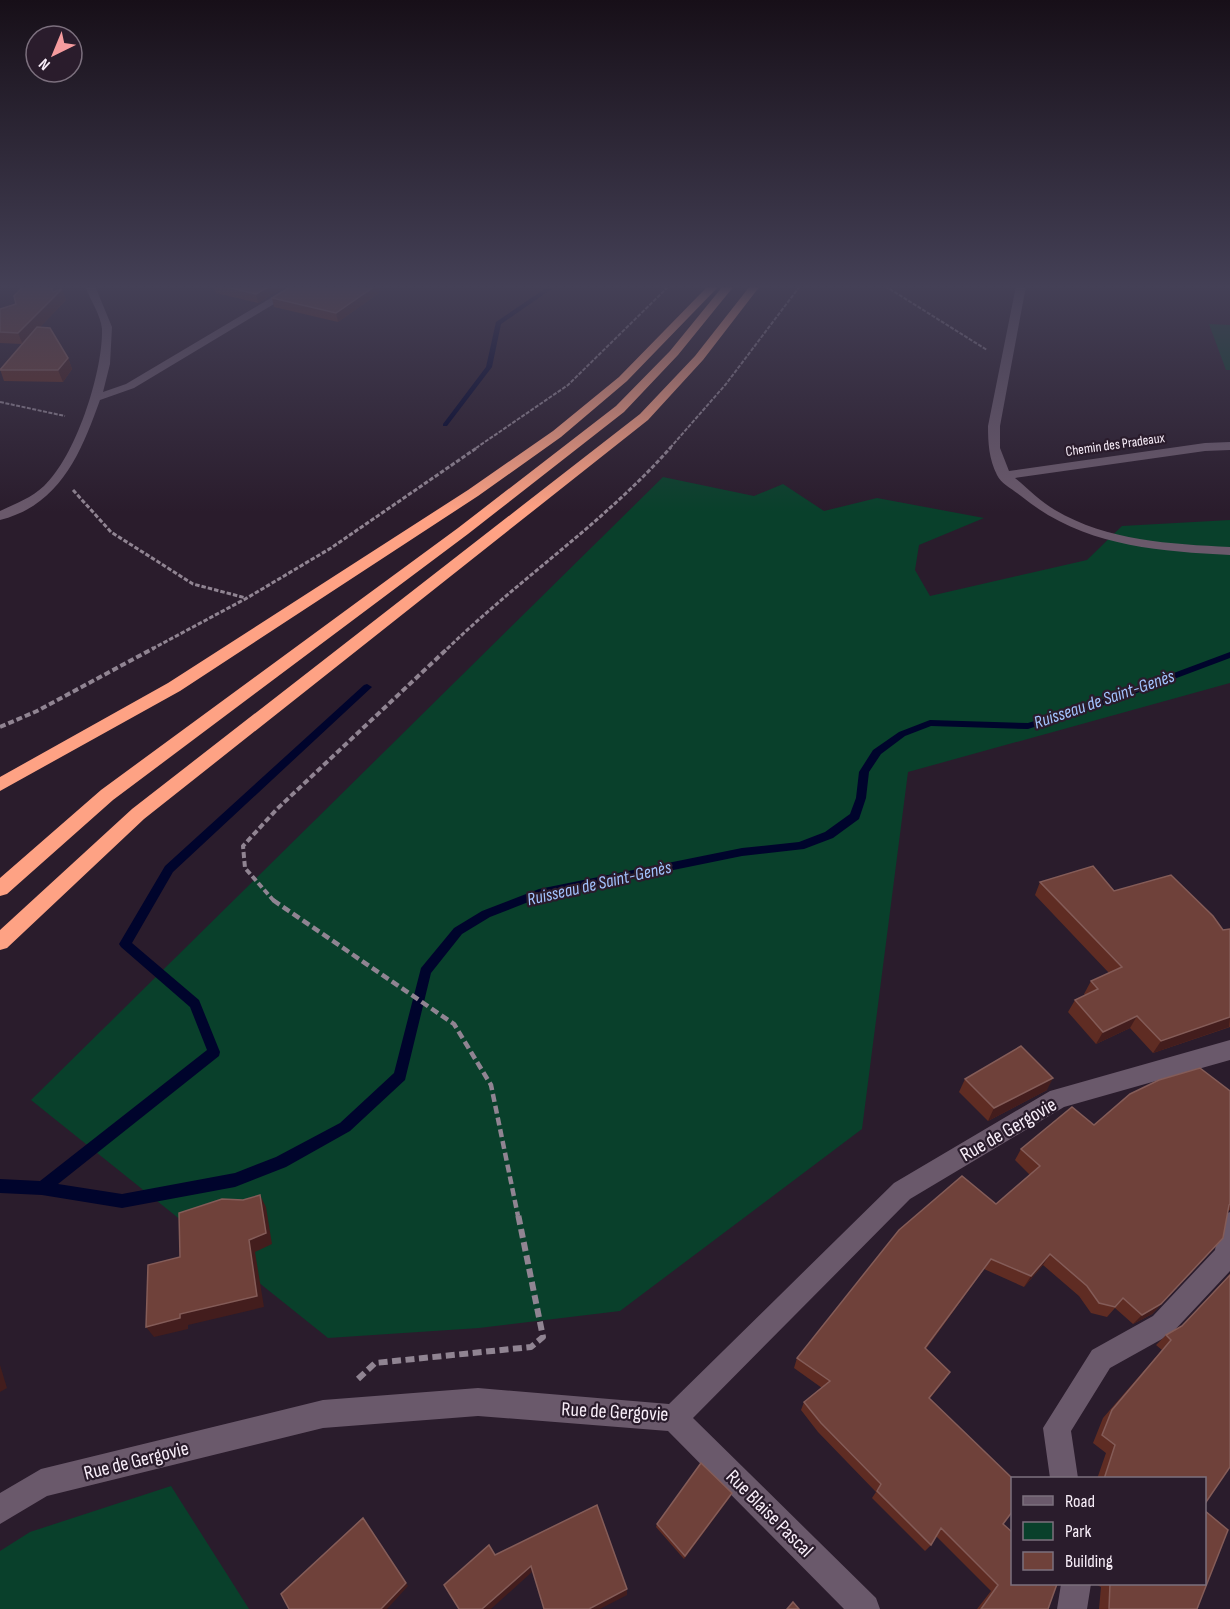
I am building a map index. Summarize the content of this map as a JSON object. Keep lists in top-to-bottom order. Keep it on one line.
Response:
{"streets":{"street":["Chemin des Pradeaux","Rue de Gergovie","Rue Blaise Pascal"]},"crossings":[["Rue de Gergovie","Rue Blaise Pascal"]],"water":["Ruisseau de Saint-Genès"],"legend":["Road","Park","Building"],"north":"bottom left"}
